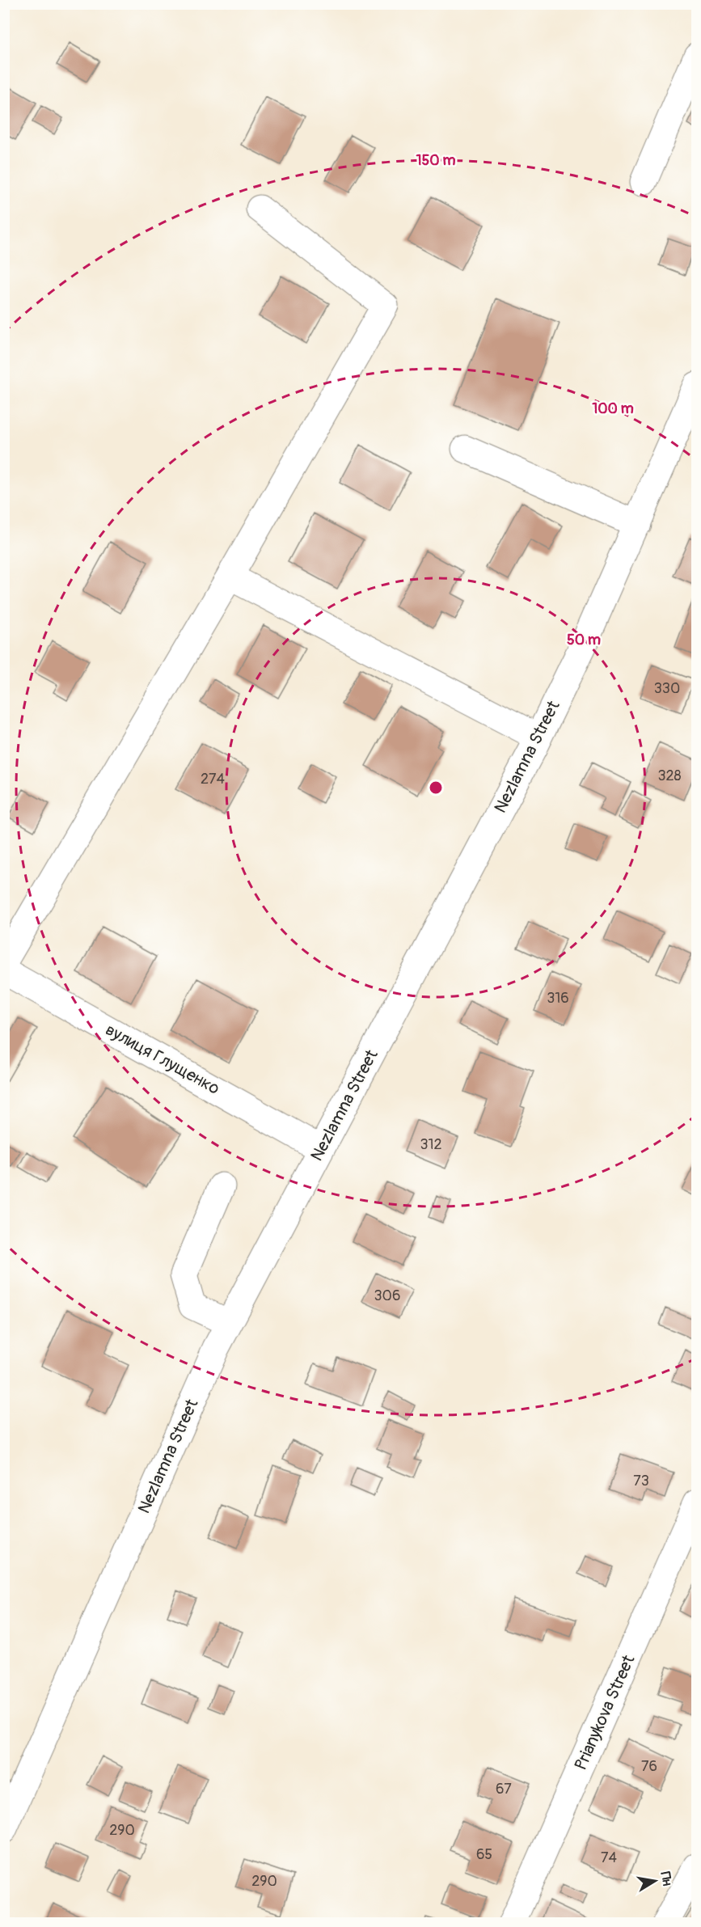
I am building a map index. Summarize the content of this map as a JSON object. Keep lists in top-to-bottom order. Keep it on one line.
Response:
{"streets":{"street":["Nezlamna Street","вулиця Глущенко","Prianykova Street"]},"crossings":[["Nezlamna Street","вулиця Глущенко"]],"house_numbers":["330","328","274","316","312","306","73","76","67","290","65","74","290"],"north":"right","rings":["150 m","100 m","50 m"]}
